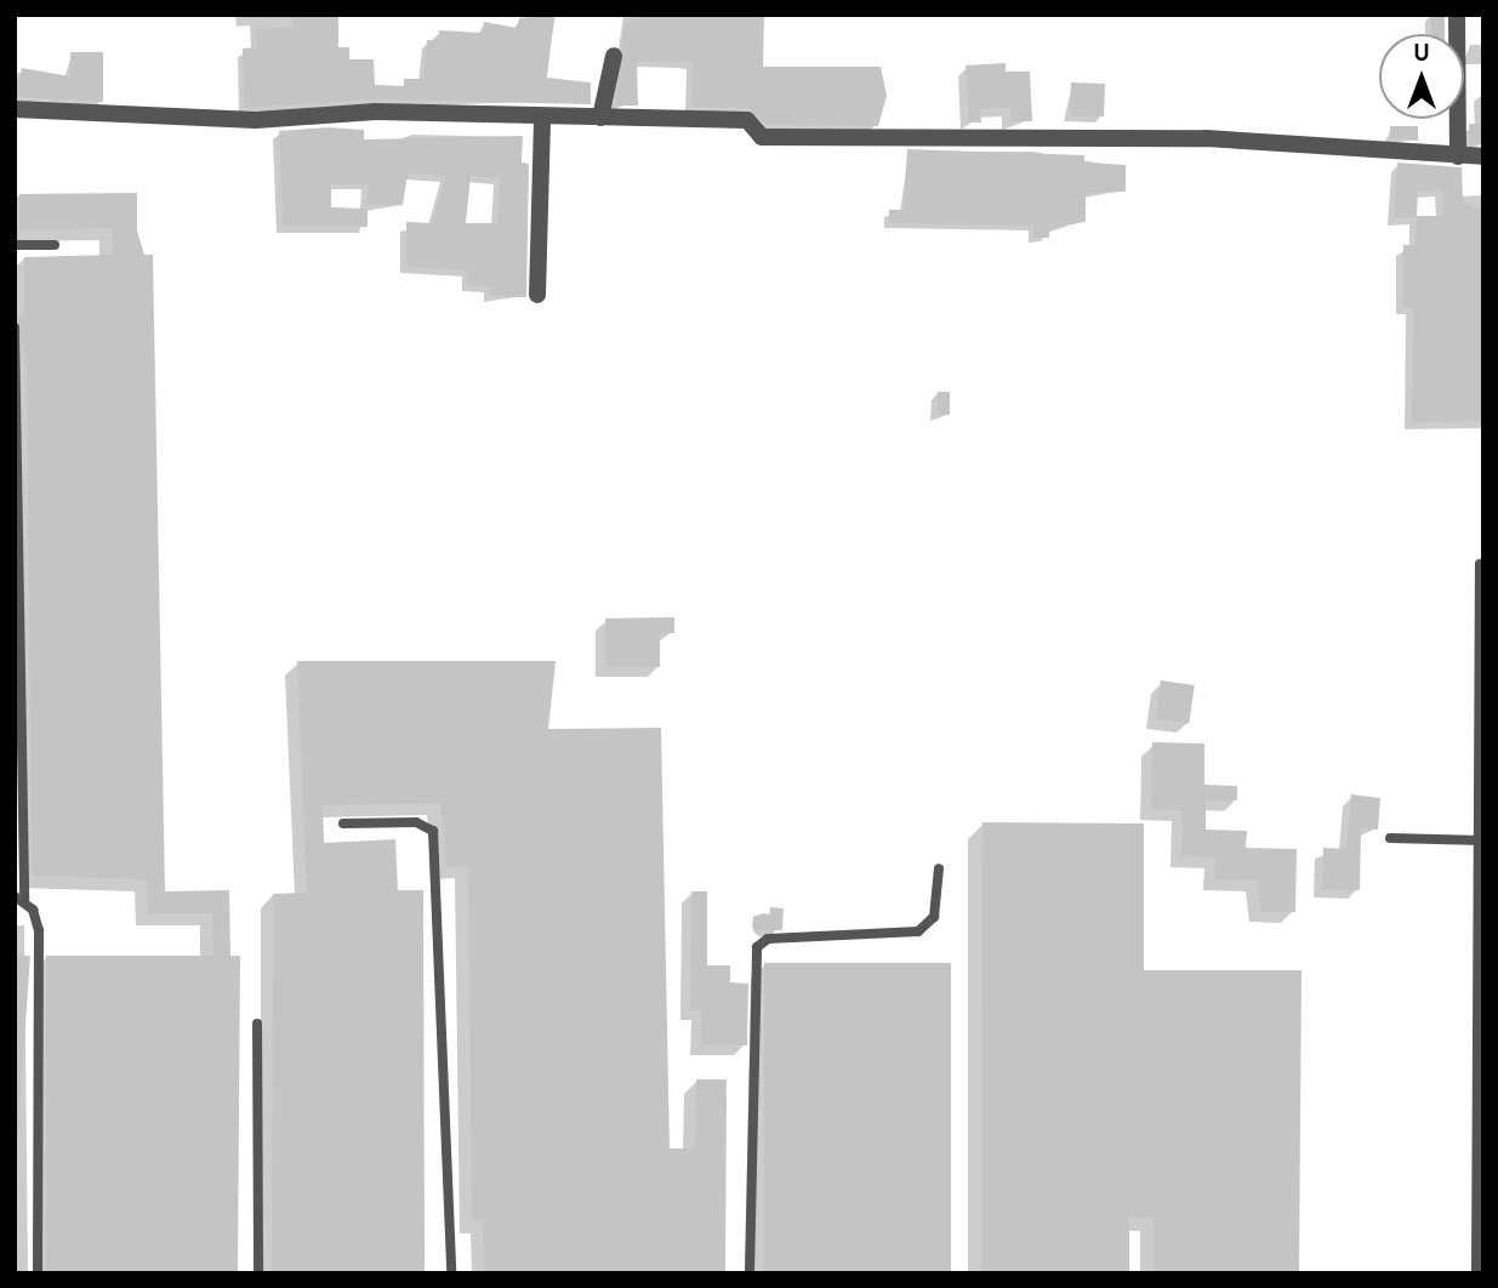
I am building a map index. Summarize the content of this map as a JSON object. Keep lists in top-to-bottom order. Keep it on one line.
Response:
{"north":"top"}
